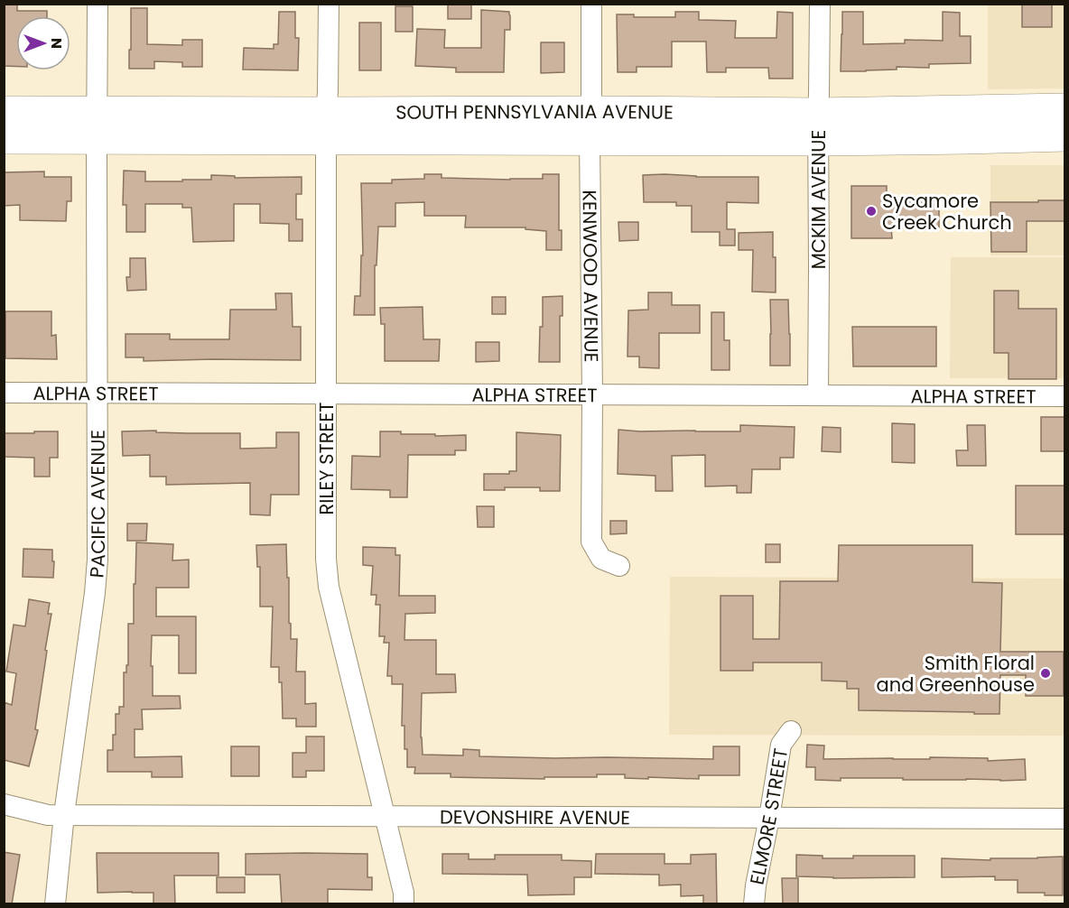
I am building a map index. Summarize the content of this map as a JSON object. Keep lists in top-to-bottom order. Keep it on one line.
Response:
{"streets":{"main road":["SOUTH PENNSYLVANIA AVENUE"],"street":["MCKIM AVENUE","KENWOOD AVENUE","ALPHA STREET","RILEY STREET","PACIFIC AVENUE","ELMORE STREET","DEVONSHIRE AVENUE"]},"crossings":[["SOUTH PENNSYLVANIA AVENUE","MCKIM AVENUE"],["SOUTH PENNSYLVANIA AVENUE","KENWOOD AVENUE"],["SOUTH PENNSYLVANIA AVENUE","RILEY STREET"],["SOUTH PENNSYLVANIA AVENUE","PACIFIC AVENUE"],["MCKIM AVENUE","ALPHA STREET"],["KENWOOD AVENUE","ALPHA STREET"],["ALPHA STREET","RILEY STREET"],["ALPHA STREET","PACIFIC AVENUE"],["RILEY STREET","DEVONSHIRE AVENUE"],["PACIFIC AVENUE","DEVONSHIRE AVENUE"],["ELMORE STREET","DEVONSHIRE AVENUE"]],"places":["Sycamore Creek Church","Smith Floral and Greenhouse"],"north":"right"}
